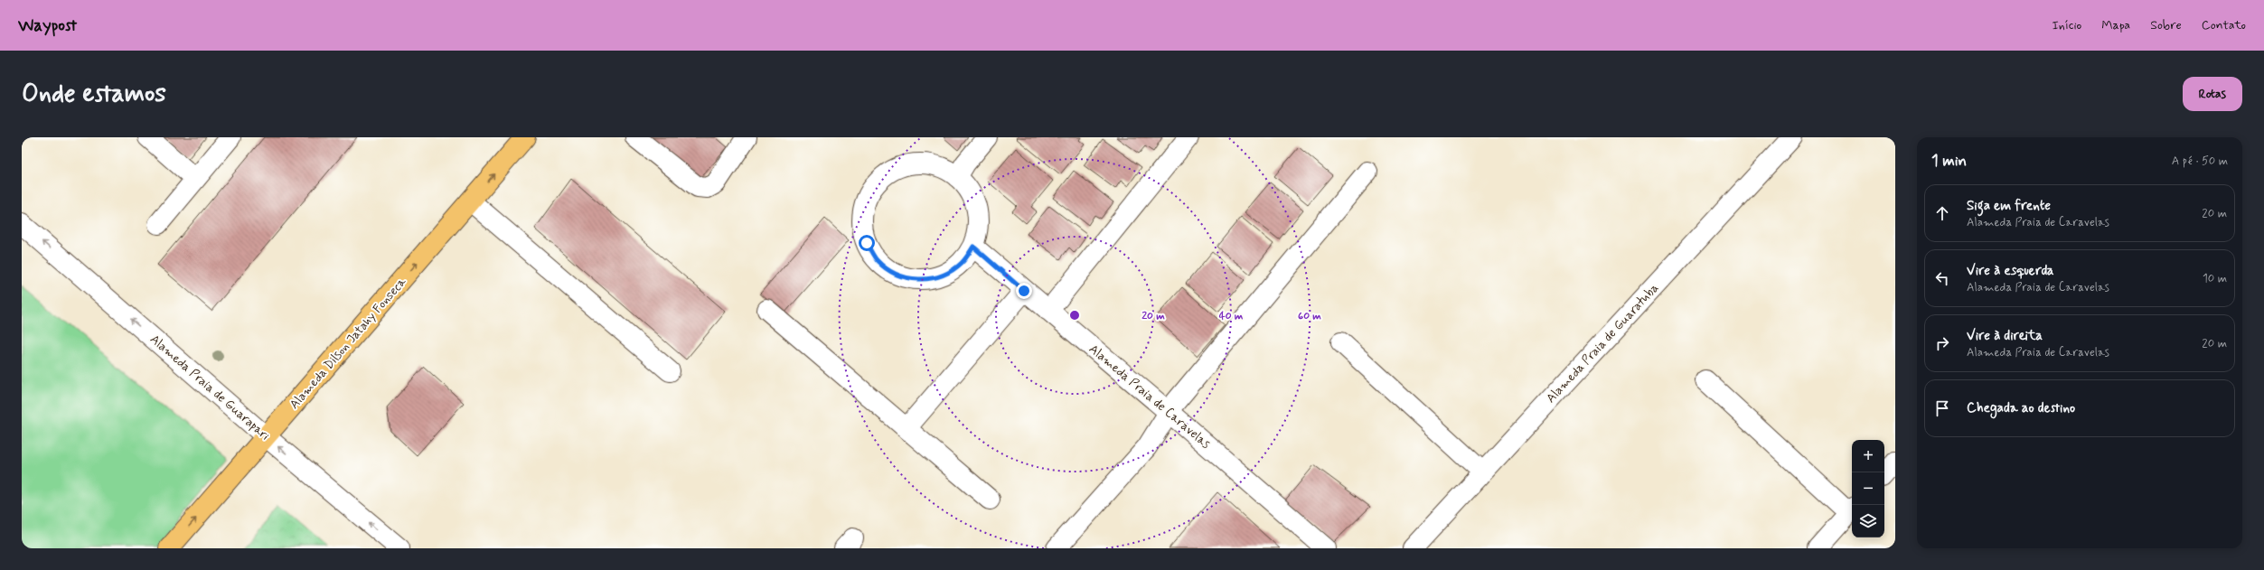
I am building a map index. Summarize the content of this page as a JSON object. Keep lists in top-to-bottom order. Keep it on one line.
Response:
{"streets":{"main road":["Alameda Dilson Jatahy Fonseca"],"street":["Alameda Praia de Guaratuba","Alameda Praia de Guarapari","Alameda Praia de Caravelas"]},"crossings":[["Alameda Dilson Jatahy Fonseca","Alameda Praia de Guarapari"]],"one_way":["Alameda Dilson Jatahy Fonseca","Alameda Praia de Guarapari"],"page":{"header":"Waypost","nav":["Início","Mapa","Sobre","Contato"],"buttons":"Rotas","title":"Onde estamos","heading":["1 min","A pé · 50 m"],"list":[["Siga em frente","Alameda Praia de Caravelas","20 m"],["Vire à esquerda","Alameda Praia de Caravelas","10 m"],["Vire à direita","Alameda Praia de Caravelas","20 m"],"Chegada ao destino"],"map_buttons":["+","−"]},"rings":["20 m","40 m","60 m"]}
